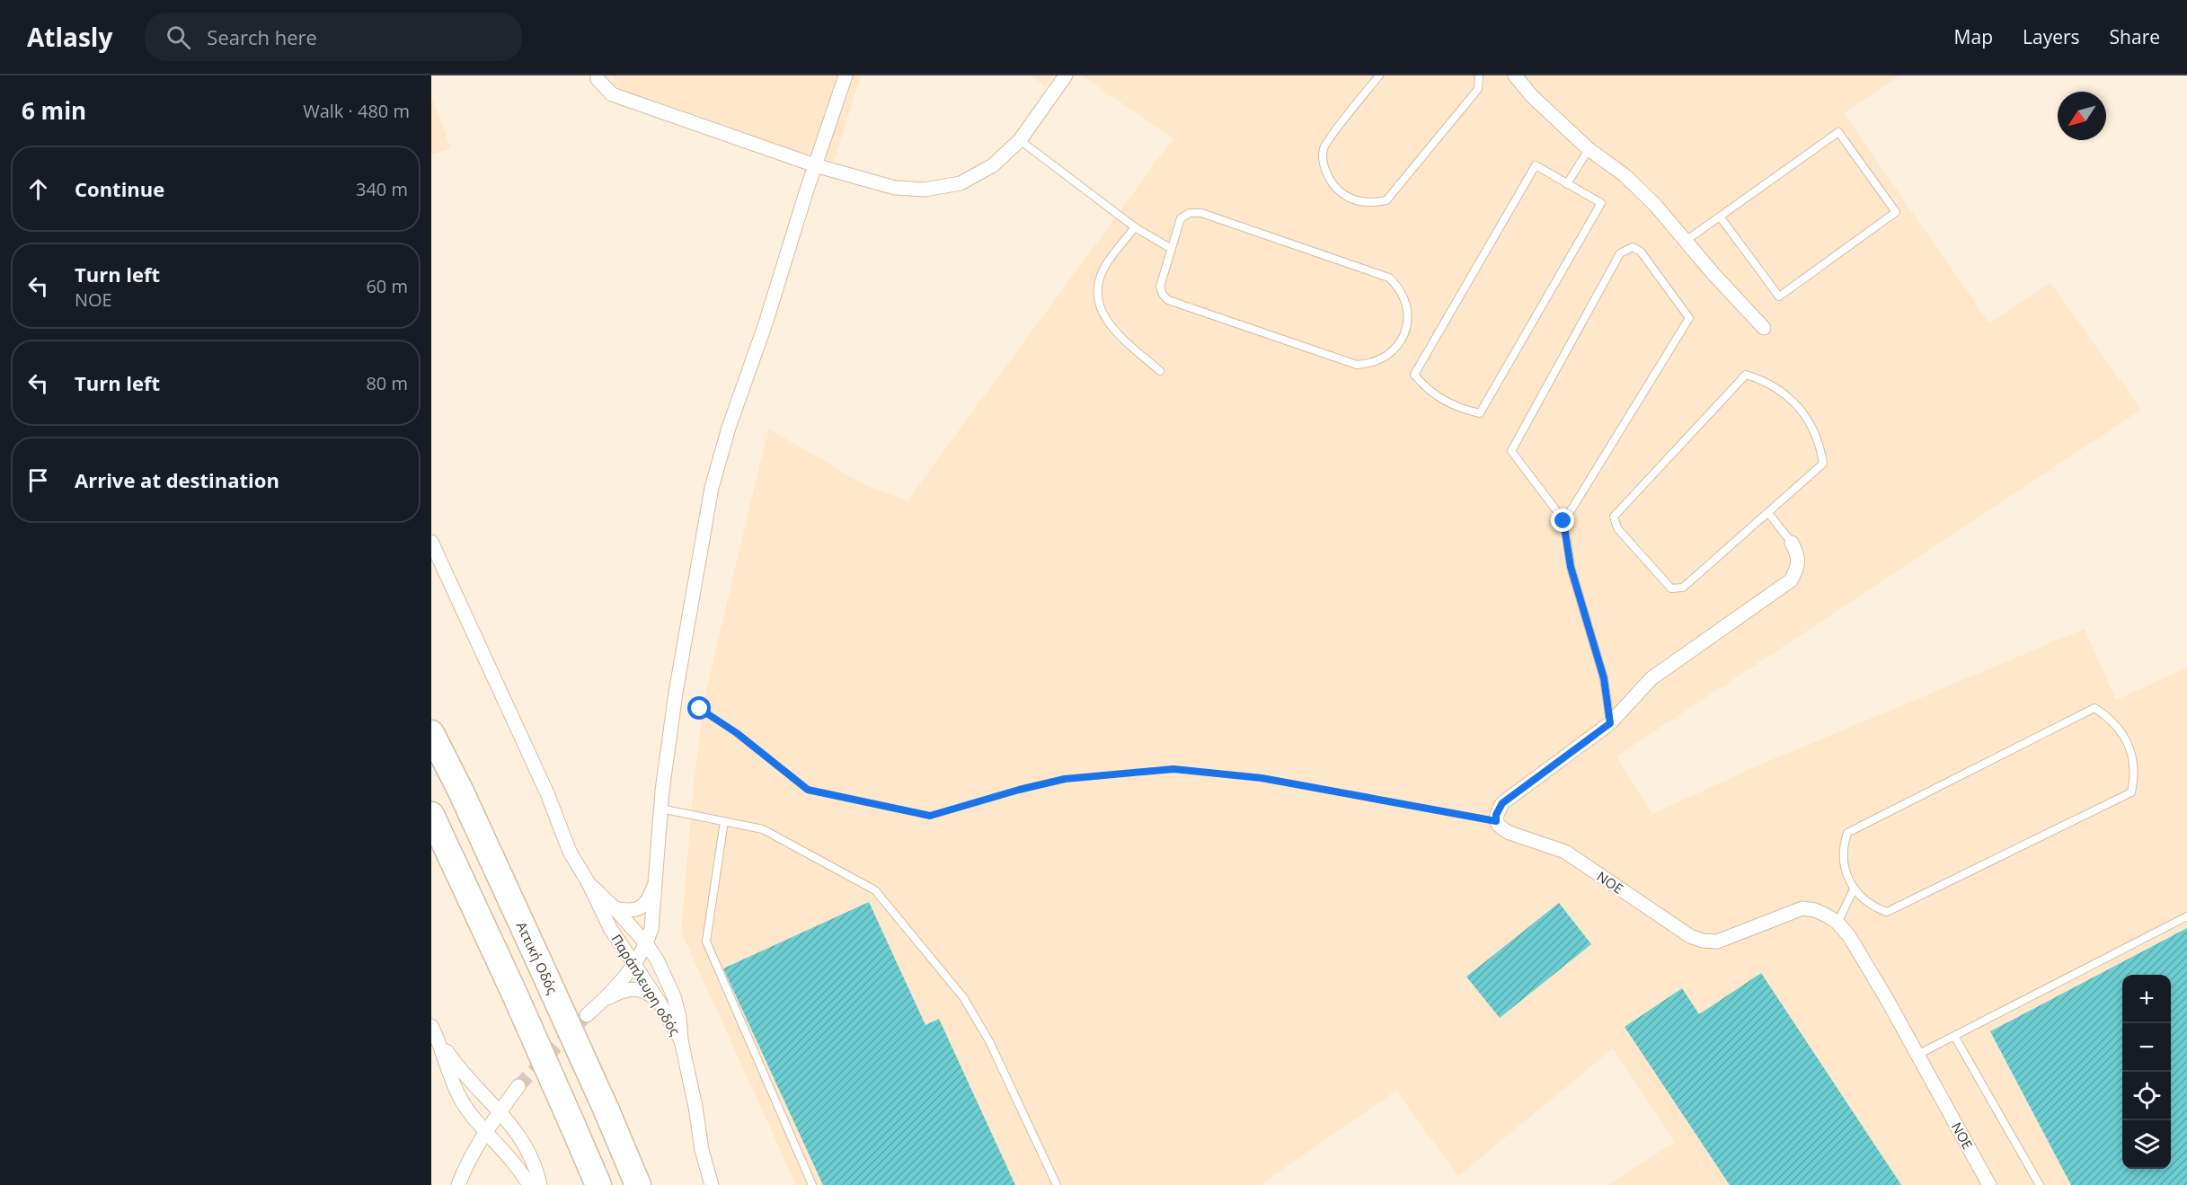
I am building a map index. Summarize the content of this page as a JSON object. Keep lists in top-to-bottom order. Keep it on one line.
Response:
{"streets":{"highway":["Αττική Οδός"],"street":["NOE","Παράπλευρη οδός"]},"north":"bottom left","page":{"header":"Atlasly","search":"Search here","nav":["Map","Layers","Share"],"heading":["6 min","Walk · 480 m"],"list":[["Continue","340 m"],["Turn left","NOE","60 m"],["Turn left","80 m"],"Arrive at destination"],"map_buttons":["+","−"]}}
